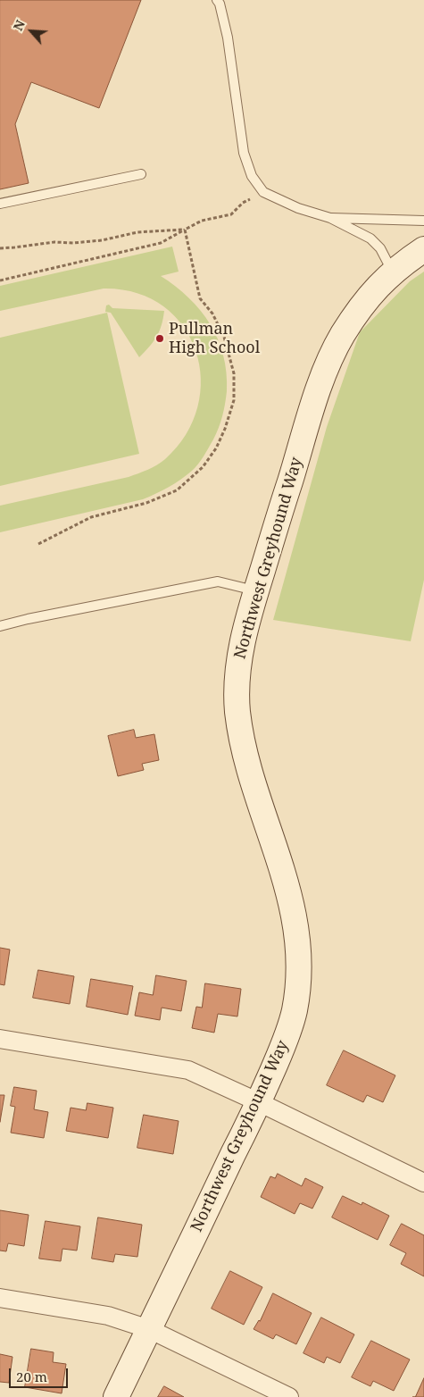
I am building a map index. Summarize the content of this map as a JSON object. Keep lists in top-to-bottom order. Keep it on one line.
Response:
{"streets":{"street":["Northwest Greyhound Way"]},"places":["Pullman High School"],"scale_bar":"20 m","north":"top left"}
